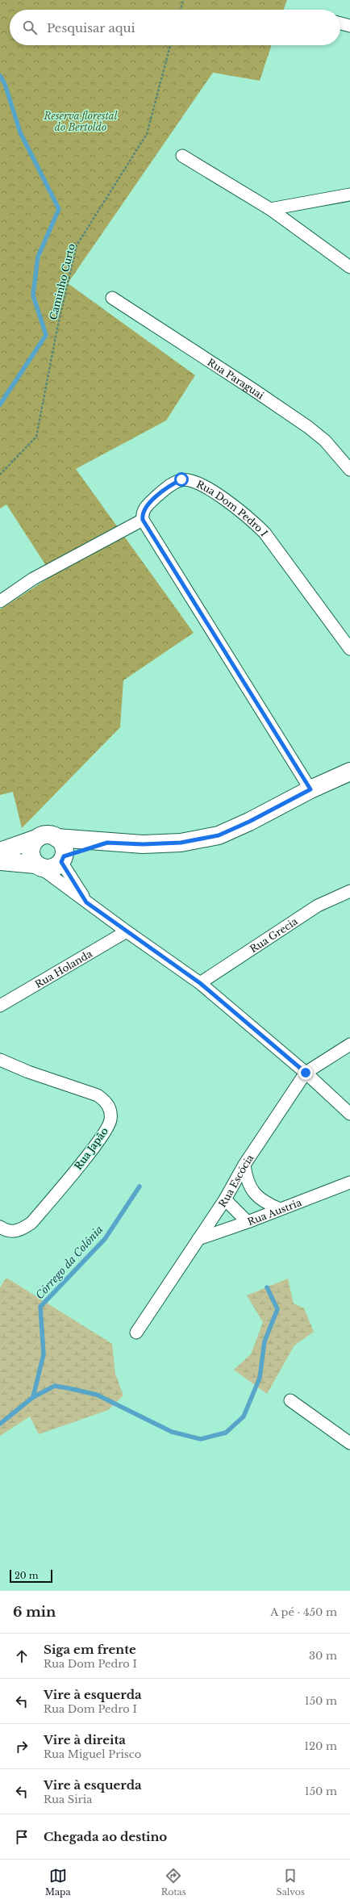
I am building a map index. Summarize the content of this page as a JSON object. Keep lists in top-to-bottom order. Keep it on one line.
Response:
{"streets":{"street":["Rua Paraguai","Rua Dom Pedro I","Rua Grecia","Rua Holanda","Rua Japão","Rua Escócia","Rua Austria"],"path":["Caminho Curto"]},"crossings":[["Rua Escócia","Rua Austria"]],"water":["Córrego da Colônia"],"parks":["Reserva florestal do Bertoldo"],"scale_bar":"20 m","page":{"search":"Pesquisar aqui","scale":"20 m","heading":["6 min","A pé · 450 m"],"list":[["Siga em frente","Rua Dom Pedro I","30 m"],["Vire à esquerda","Rua Dom Pedro I","150 m"],["Vire à direita","Rua Miguel Prisco","120 m"],["Vire à esquerda","Rua Siria","150 m"],"Chegada ao destino"],"nav":["Mapa","Rotas","Salvos"]}}
